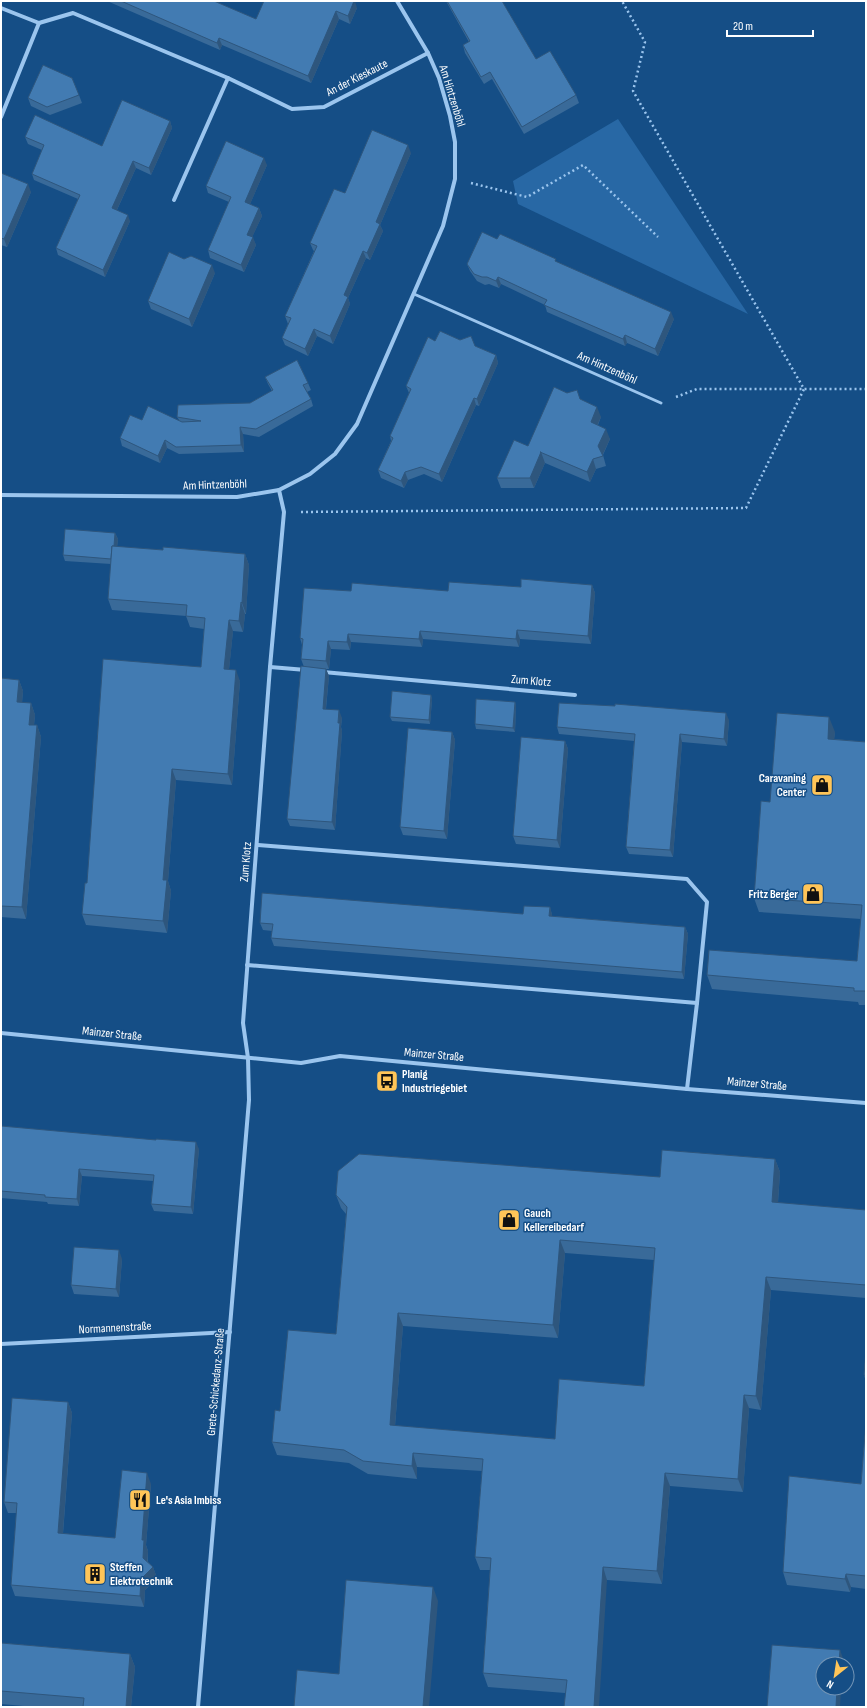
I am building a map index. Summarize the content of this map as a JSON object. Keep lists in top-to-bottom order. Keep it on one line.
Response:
{"streets":{"street":["An der Kieskaute","Am Hintzenböhl","Zum Klotz","Mainzer Straße","Normannenstraße","Grete-Schickedanz-Straße"]},"crossings":[["An der Kieskaute","Am Hintzenböhl"],["Am Hintzenböhl","Zum Klotz"],["Zum Klotz","Mainzer Straße"],["Zum Klotz","Grete-Schickedanz-Straße"],["Mainzer Straße","Grete-Schickedanz-Straße"],["Normannenstraße","Grete-Schickedanz-Straße"]],"places":{"shop":["Caravaning Center","Fritz Berger","Gauch Kellereibedarf"],"bus stop":["Planig Industriegebiet"],"restaurant":["Le's Asia Imbiss"],"building":["Steffen Elektrotechnik"]},"scale_bar":"20 m","north":"bottom left"}
